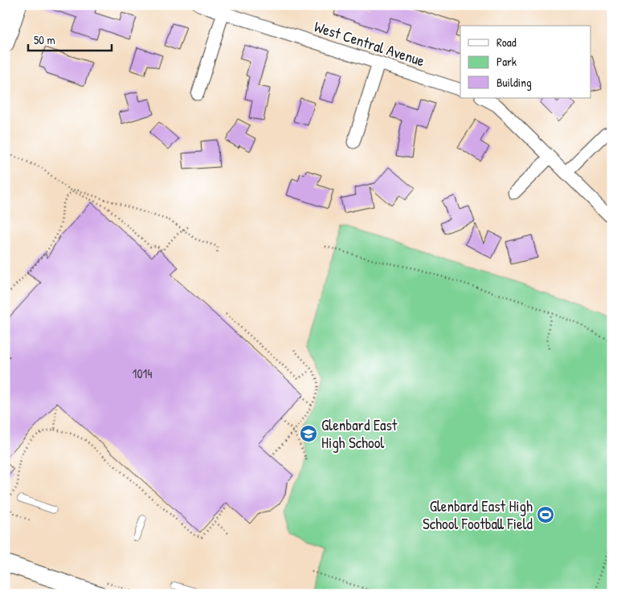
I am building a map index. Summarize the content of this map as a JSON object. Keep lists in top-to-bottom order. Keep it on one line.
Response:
{"streets":{"street":["West Central Avenue"]},"places":{"school or university":["Glenbard East High School"],"sports":["Glenbard East High School Football Field"]},"house_numbers":["1014"],"legend":["Road","Park","Building"],"scale_bar":"50 m"}
